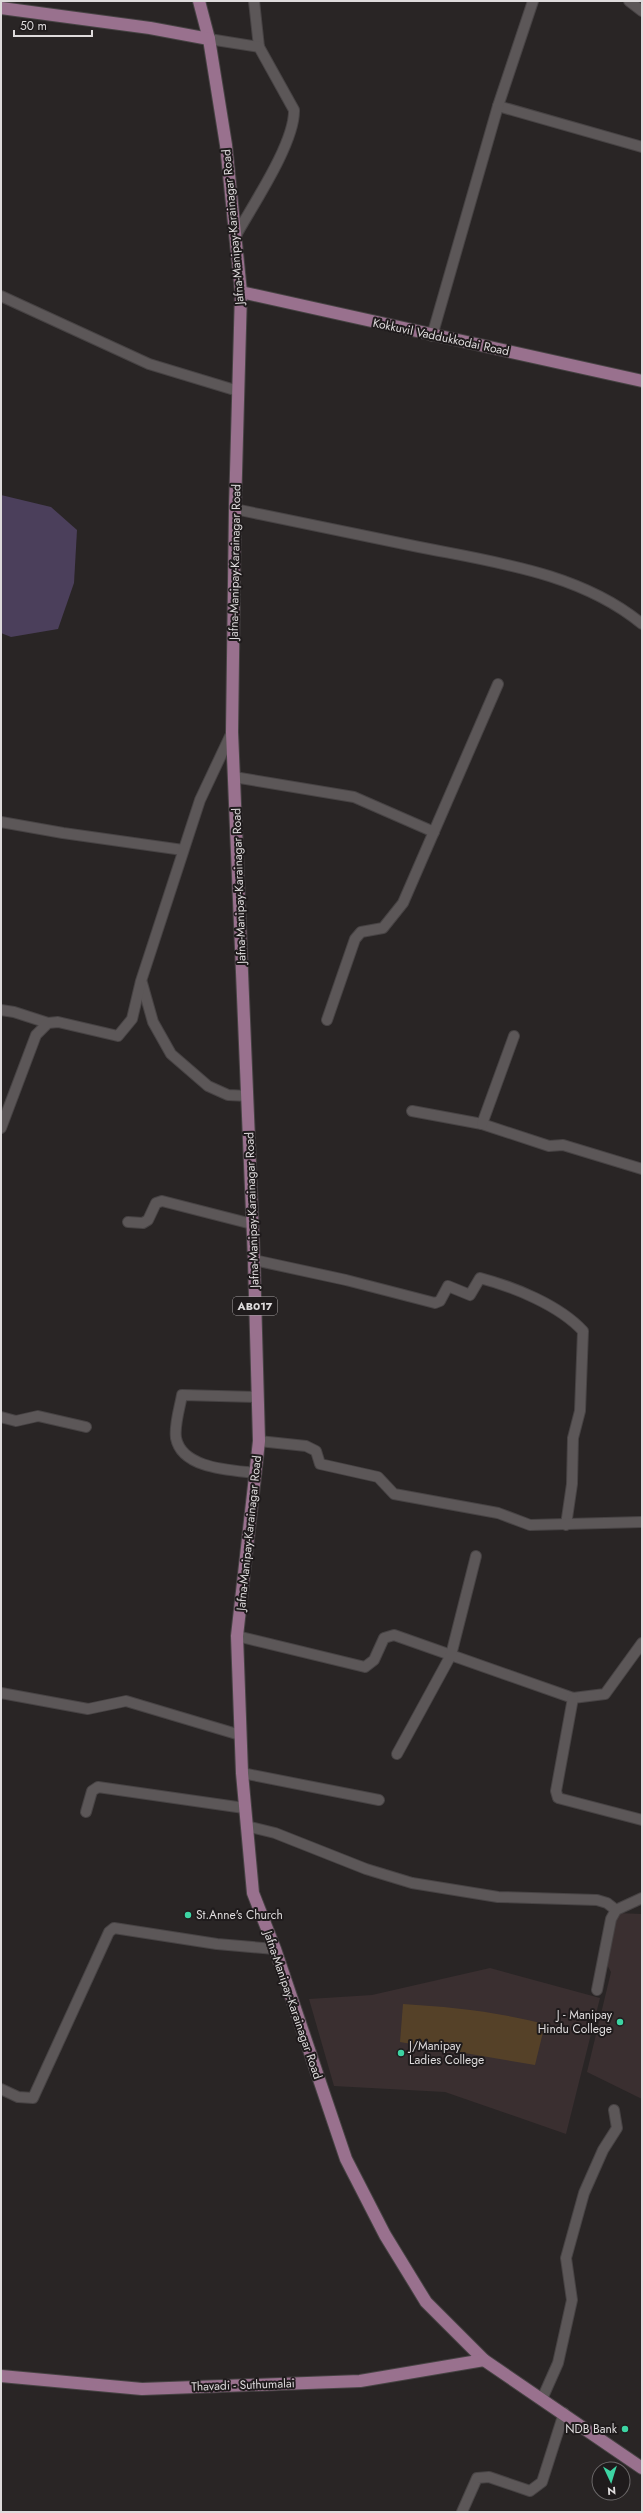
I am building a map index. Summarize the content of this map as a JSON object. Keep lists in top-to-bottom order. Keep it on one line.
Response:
{"streets":{"main road":["Jafna-Manipay-Karainagar Road","Kokkuvil Vaddukkodai Road","AB017","Thavadi - Suthumalai"]},"crossings":[["Jafna-Manipay-Karainagar Road","Kokkuvil Vaddukkodai Road"],["Jafna-Manipay-Karainagar Road","Thavadi - Suthumalai"]],"places":["St.Anne's Church","J - Manipay Hindu College","J/Manipay Ladies College","NDB Bank"],"scale_bar":"50 m","north":"bottom"}
